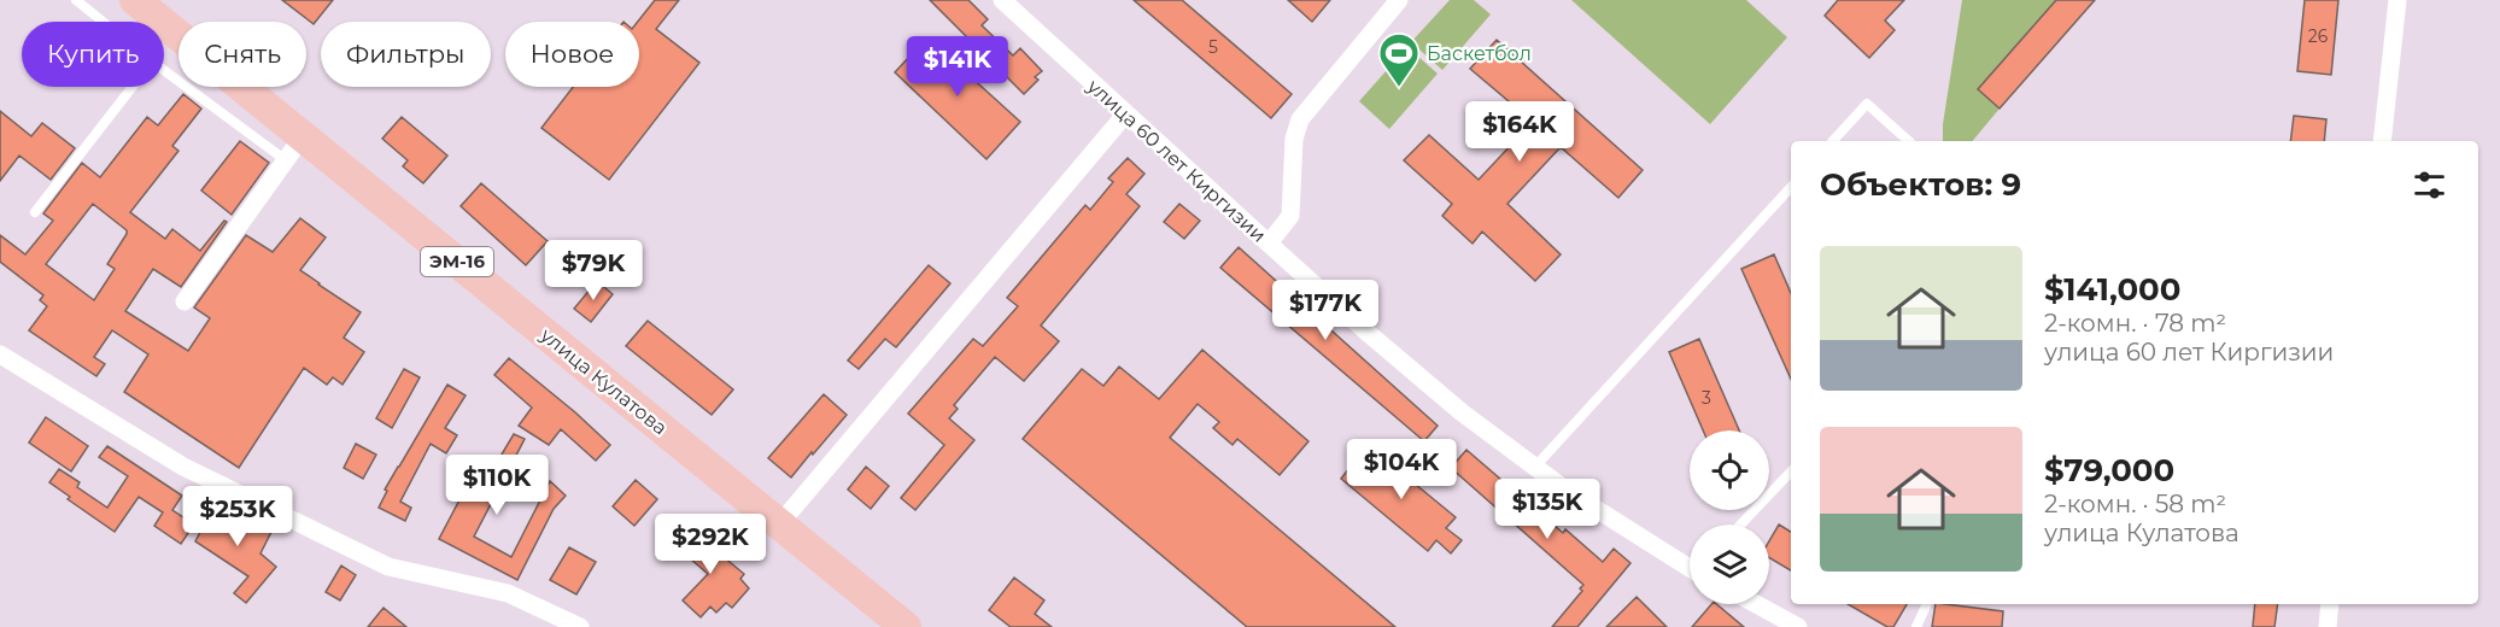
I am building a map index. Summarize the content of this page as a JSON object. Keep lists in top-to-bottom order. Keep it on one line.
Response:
{"streets":{"highway":["ЭМ-16","улица Кулатова"],"street":["улица 60 лет Киргизии"]},"places":{"sports":["Баскетбол"]},"house_numbers":["26","5","3"],"page":{"chip":["Купить","Снять","Фильтры","Новое"],"price":["$141K","$164K","$79K","$177K","$104K","$110K","$135K","$253K","$292K"],"heading":"Объектов: 9","list":[{"name":"$141,000","note":"2-комн. · 78 m² · улица 60 лет Киргизии"},{"name":"$79,000","note":"2-комн. · 58 m² · улица Кулатова"}]}}
